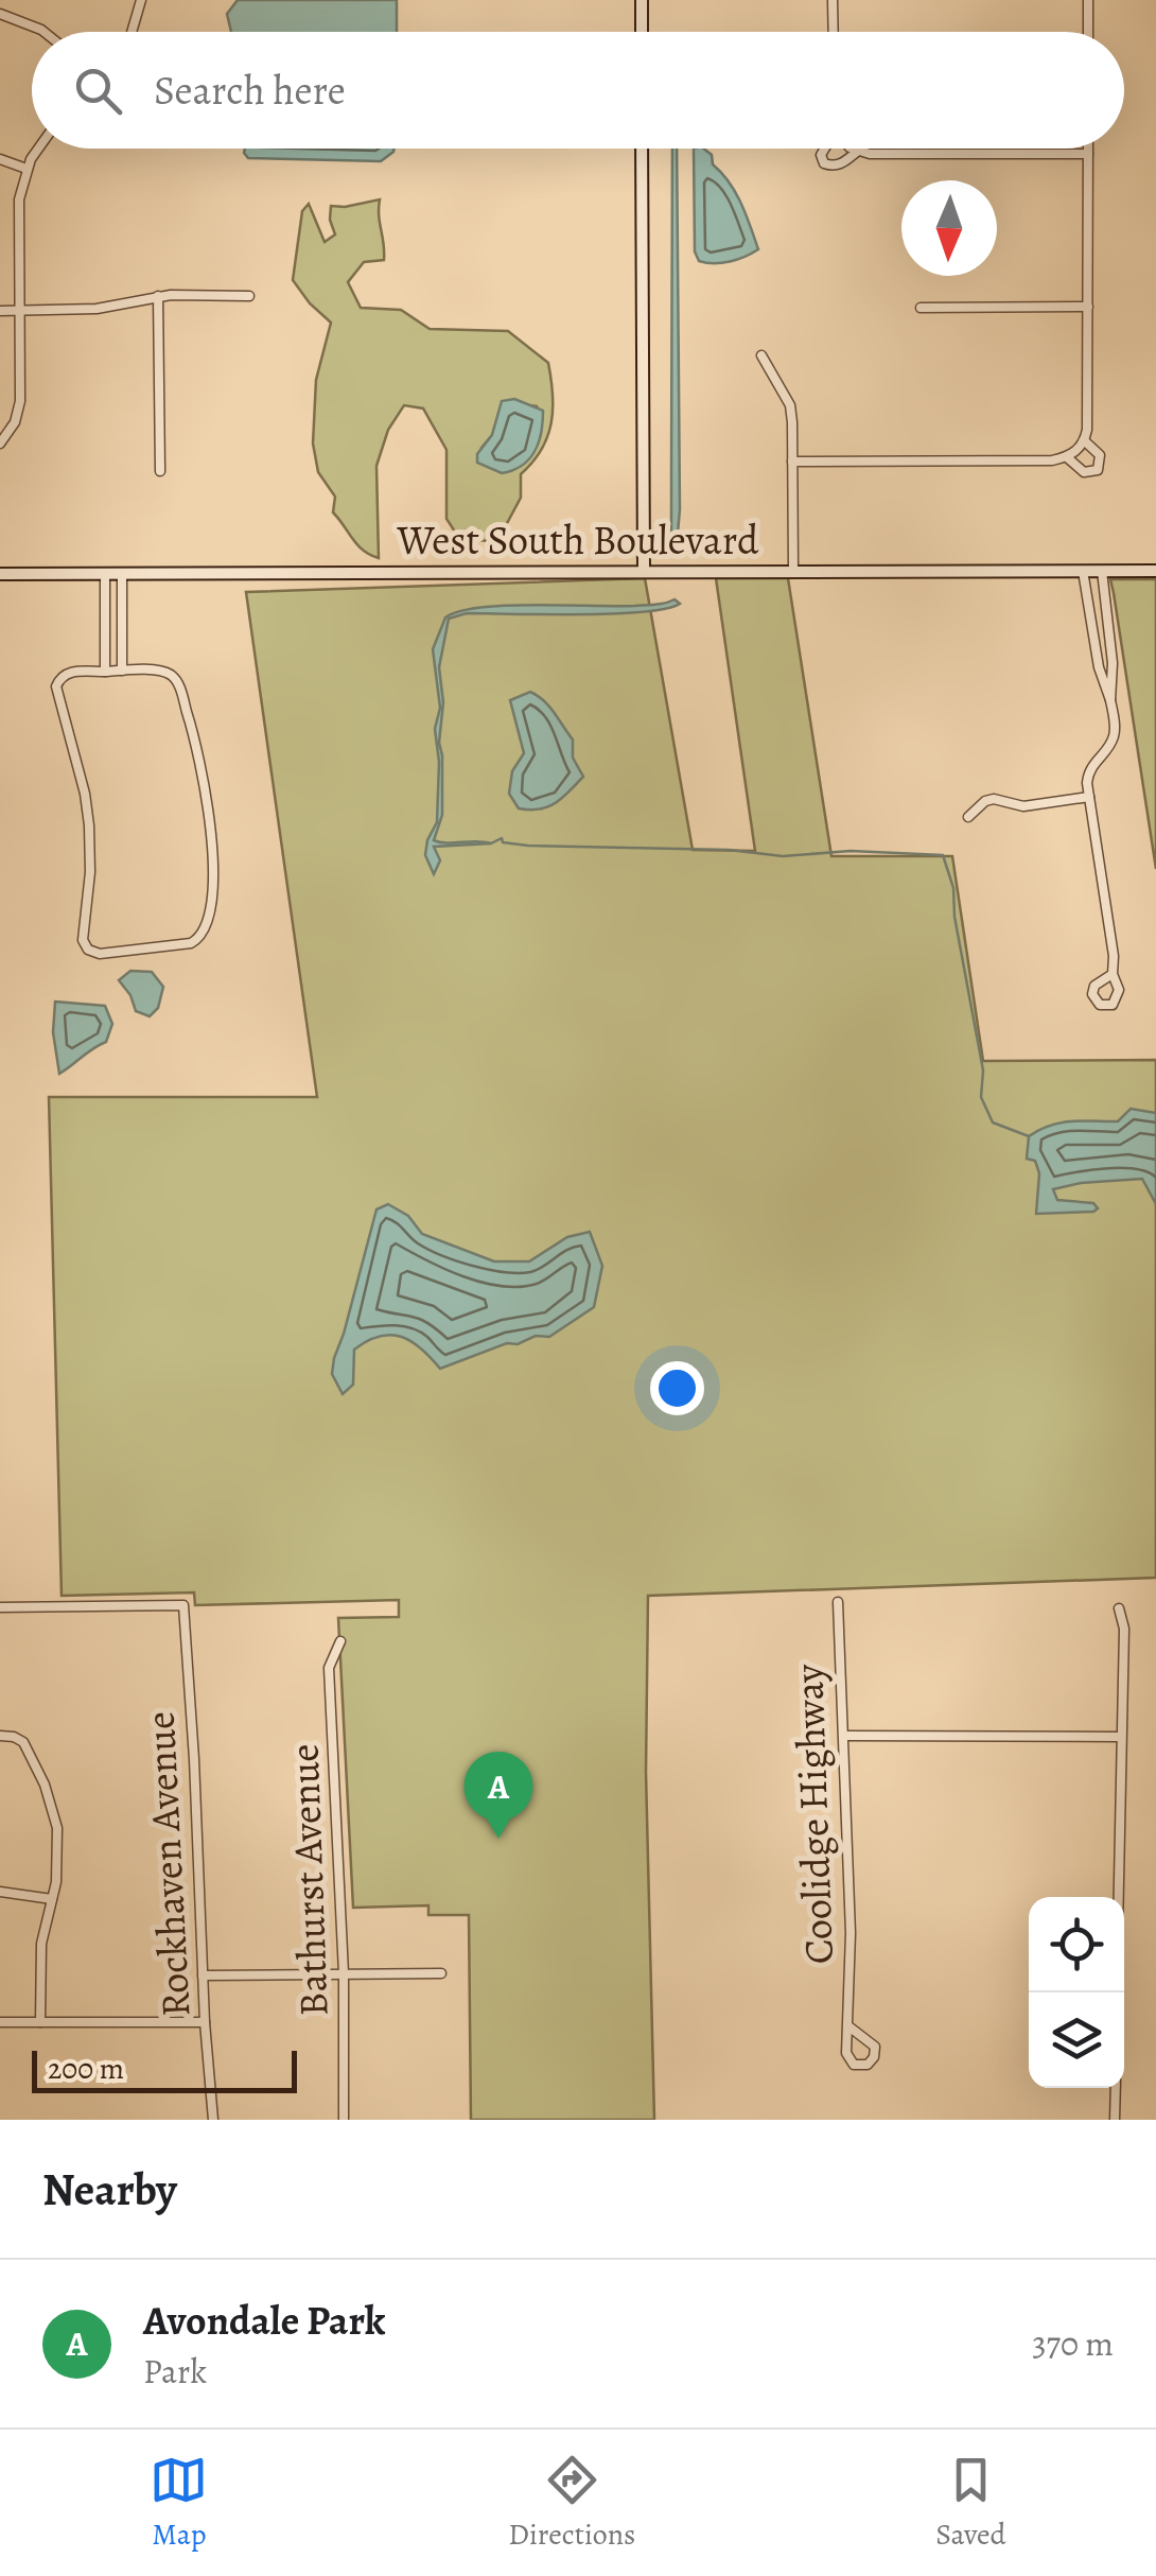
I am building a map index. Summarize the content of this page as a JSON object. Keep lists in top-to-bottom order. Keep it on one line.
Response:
{"streets":{"main road":["West South Boulevard"],"street":["Coolidge Highway","Rockhaven Avenue","Bathurst Avenue"]},"scale_bar":"200 m","north":"bottom","page":{"search":"Search here","pins":"A","scale":"200 m","heading":"Nearby","list":[{"mark":"A","name":"Avondale Park","note":"Park","value":"370 m"}],"nav":["Map","Directions","Saved"]}}
